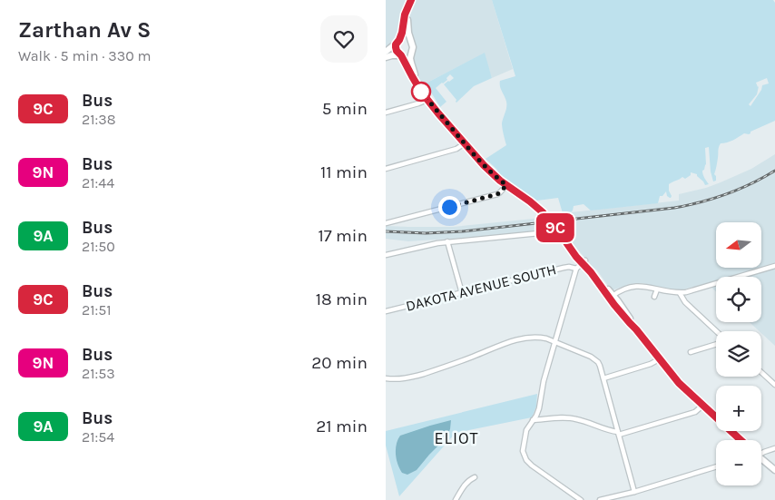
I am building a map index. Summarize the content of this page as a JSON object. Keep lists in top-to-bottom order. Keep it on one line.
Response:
{"streets":{"street":["DAKOTA AVENUE SOUTH"]},"districts":["ELIOT"],"lines":["bus line 9C"],"north":"left","page":{"heading":["Zarthan Av S","Walk · 5 min · 330 m"],"on_map":"9C","list":[{"mark":"9C","name":"Bus","note":"21:38","value":"5 min"},{"mark":"9N","name":"Bus","note":"21:44","value":"11 min"},{"mark":"9A","name":"Bus","note":"21:50","value":"17 min"},{"mark":"9C","name":"Bus","note":"21:51","value":"18 min"},{"mark":"9N","name":"Bus","note":"21:53","value":"20 min"},{"mark":"9A","name":"Bus","note":"21:54","value":"21 min"}],"map_buttons":["+","−"]}}
